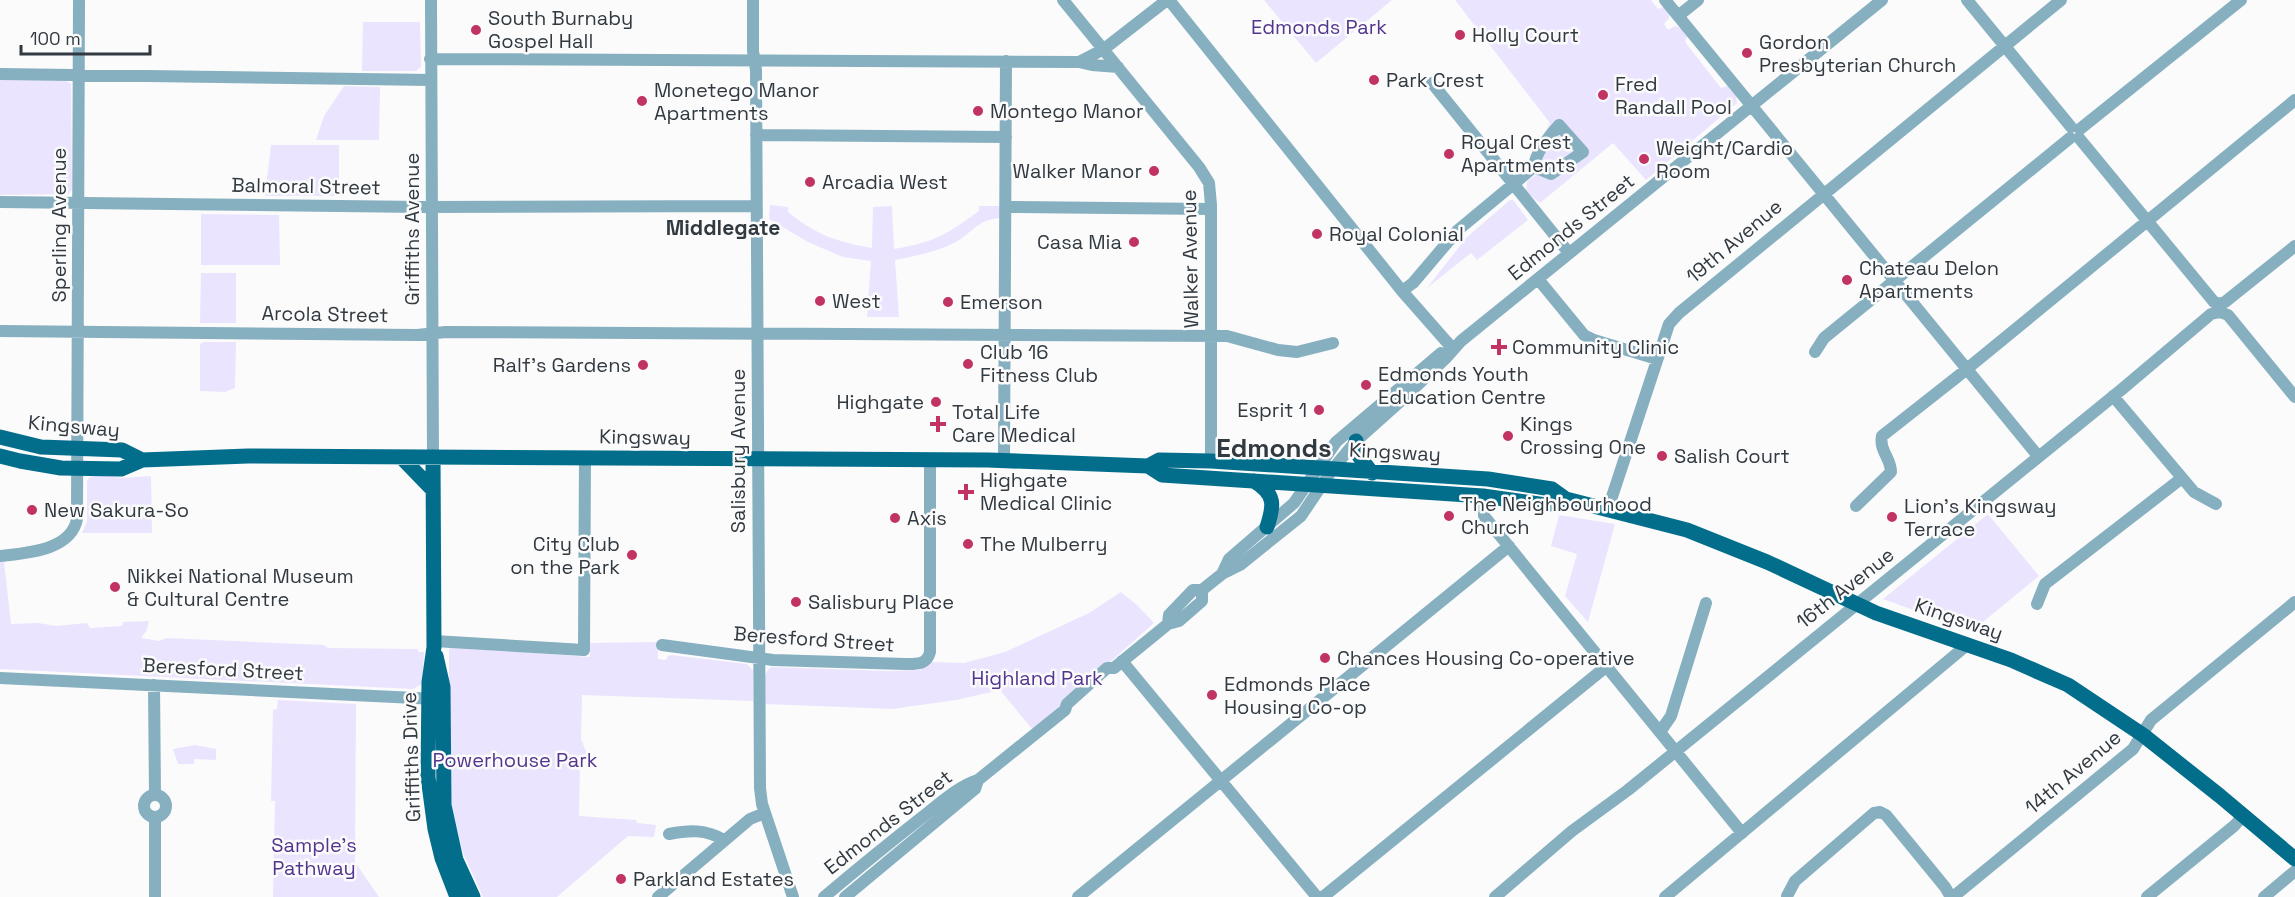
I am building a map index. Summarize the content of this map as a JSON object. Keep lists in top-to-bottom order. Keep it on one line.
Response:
{"streets":{"main road":["Kingsway","Griffiths Drive"],"street":["Balmoral Street","Sperling Avenue","Edmonds Street","Griffiths Avenue","19th Avenue","Walker Avenue","Arcola Street","Salisbury Avenue","16th Avenue","Beresford Street","14th Avenue"]},"crossings":[["Balmoral Street","Sperling Avenue"],["Balmoral Street","Griffiths Avenue"],["Balmoral Street","Salisbury Avenue"],["Sperling Avenue","Arcola Street"],["Sperling Avenue","Kingsway"],["Edmonds Street","Kingsway"],["Griffiths Avenue","Arcola Street"],["Griffiths Avenue","Kingsway"],["Griffiths Avenue","Griffiths Drive"],["19th Avenue","Kingsway"],["Walker Avenue","Kingsway"],["Arcola Street","Salisbury Avenue"],["Kingsway","Salisbury Avenue"],["Kingsway","16th Avenue"],["Kingsway","Beresford Street"],["Kingsway","Griffiths Drive"],["Kingsway","14th Avenue"],["Salisbury Avenue","Beresford Street"],["Beresford Street","Griffiths Drive"]],"districts":["Middlegate","Edmonds"],"parks":["Edmonds Park","Highland Park","Powerhouse Park","Sample's Pathway"],"places":{"other":["South Burnaby Gospel Hall","Holly Court","Gordon Presbyterian Church","Park Crest","Fred Randall Pool","Monetego Manor Apartments","Montego Manor","Royal Crest Apartments","Weight/Cardio Room","Walker Manor","Arcadia West","Royal Colonial","Casa Mia","Chateau Delon Apartments","West","Emerson","Club 16 Fitness Club","Ralf's Gardens","Edmonds Youth Education Centre","Highgate","Esprit 1","Kings Crossing One","Salish Court","New Sakura-So","The Neighbourhood Church","Lion's Kingsway Terrace","Axis","The Mulberry","City Club on the Park","Nikkei National Museum & Cultural Centre","Salisbury Place","Chances Housing Co-operative","Edmonds Place Housing Co-op","Parkland Estates"],"health":["Community Clinic","Total Life Care Medical","Highgate Medical Clinic"]},"scale_bar":"100 m"}
